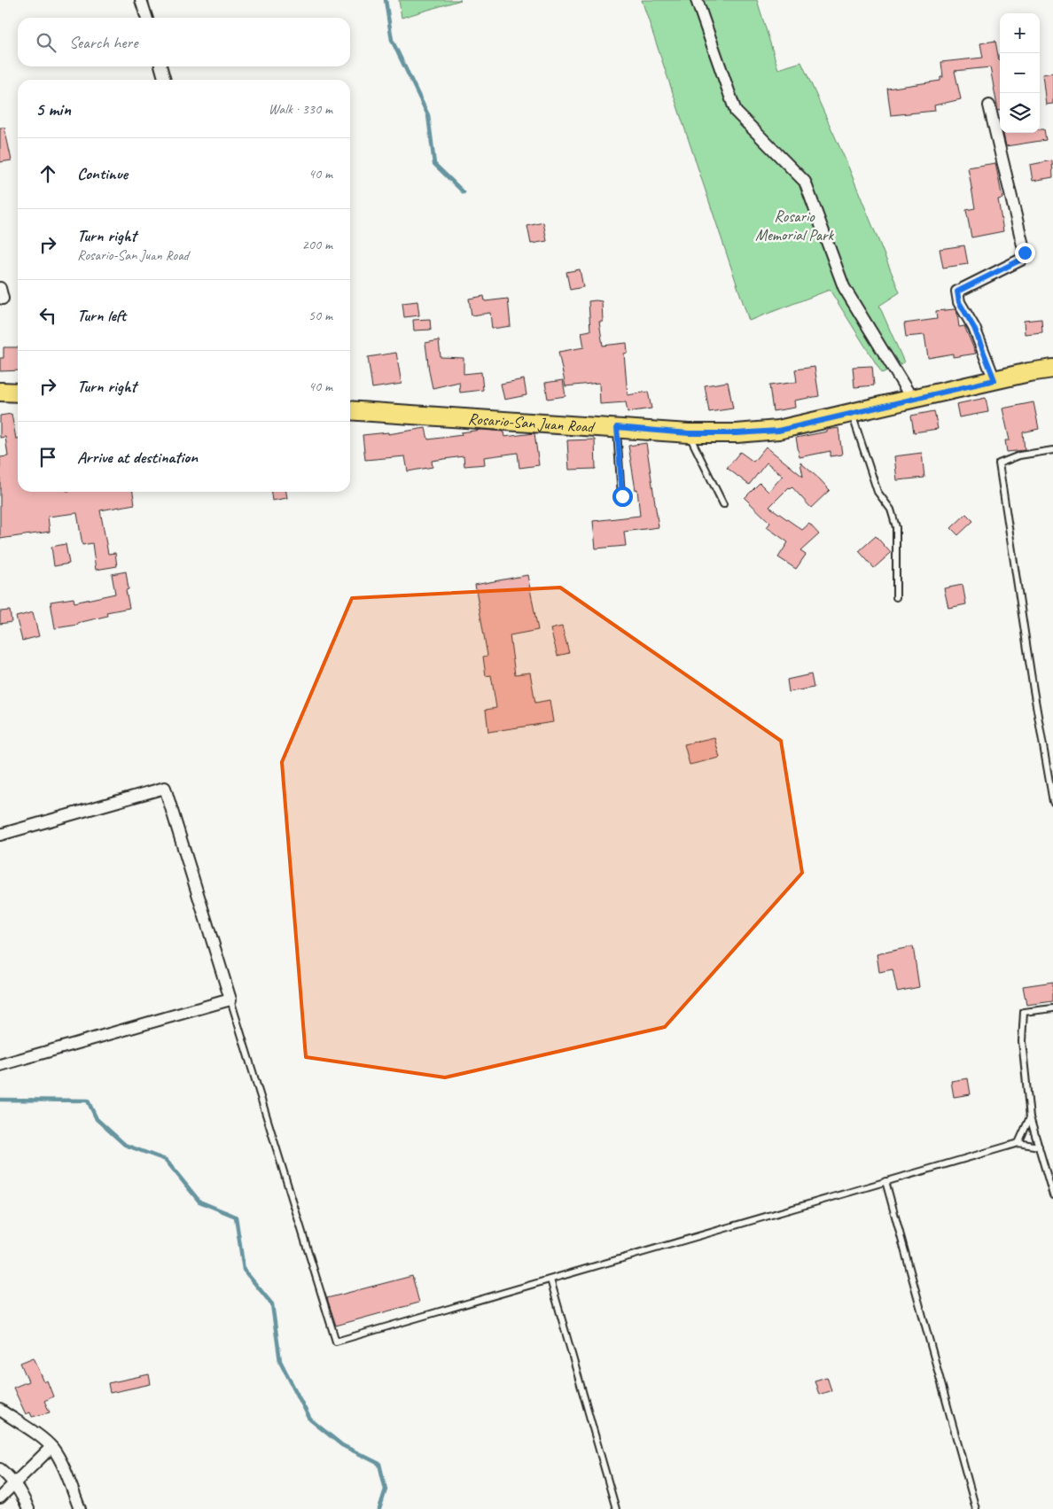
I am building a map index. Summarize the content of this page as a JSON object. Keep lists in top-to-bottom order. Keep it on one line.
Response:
{"streets":{"main road":["Rosario-San Juan Road"]},"parks":["Rosario Memorial Park"],"page":{"map_buttons":["+","−"],"search":"Search here","heading":["5 min","Walk · 330 m"],"list":[["Continue","40 m"],["Turn right","Rosario-San Juan Road","200 m"],["Turn left","50 m"],["Turn right","40 m"],"Arrive at destination"]}}
